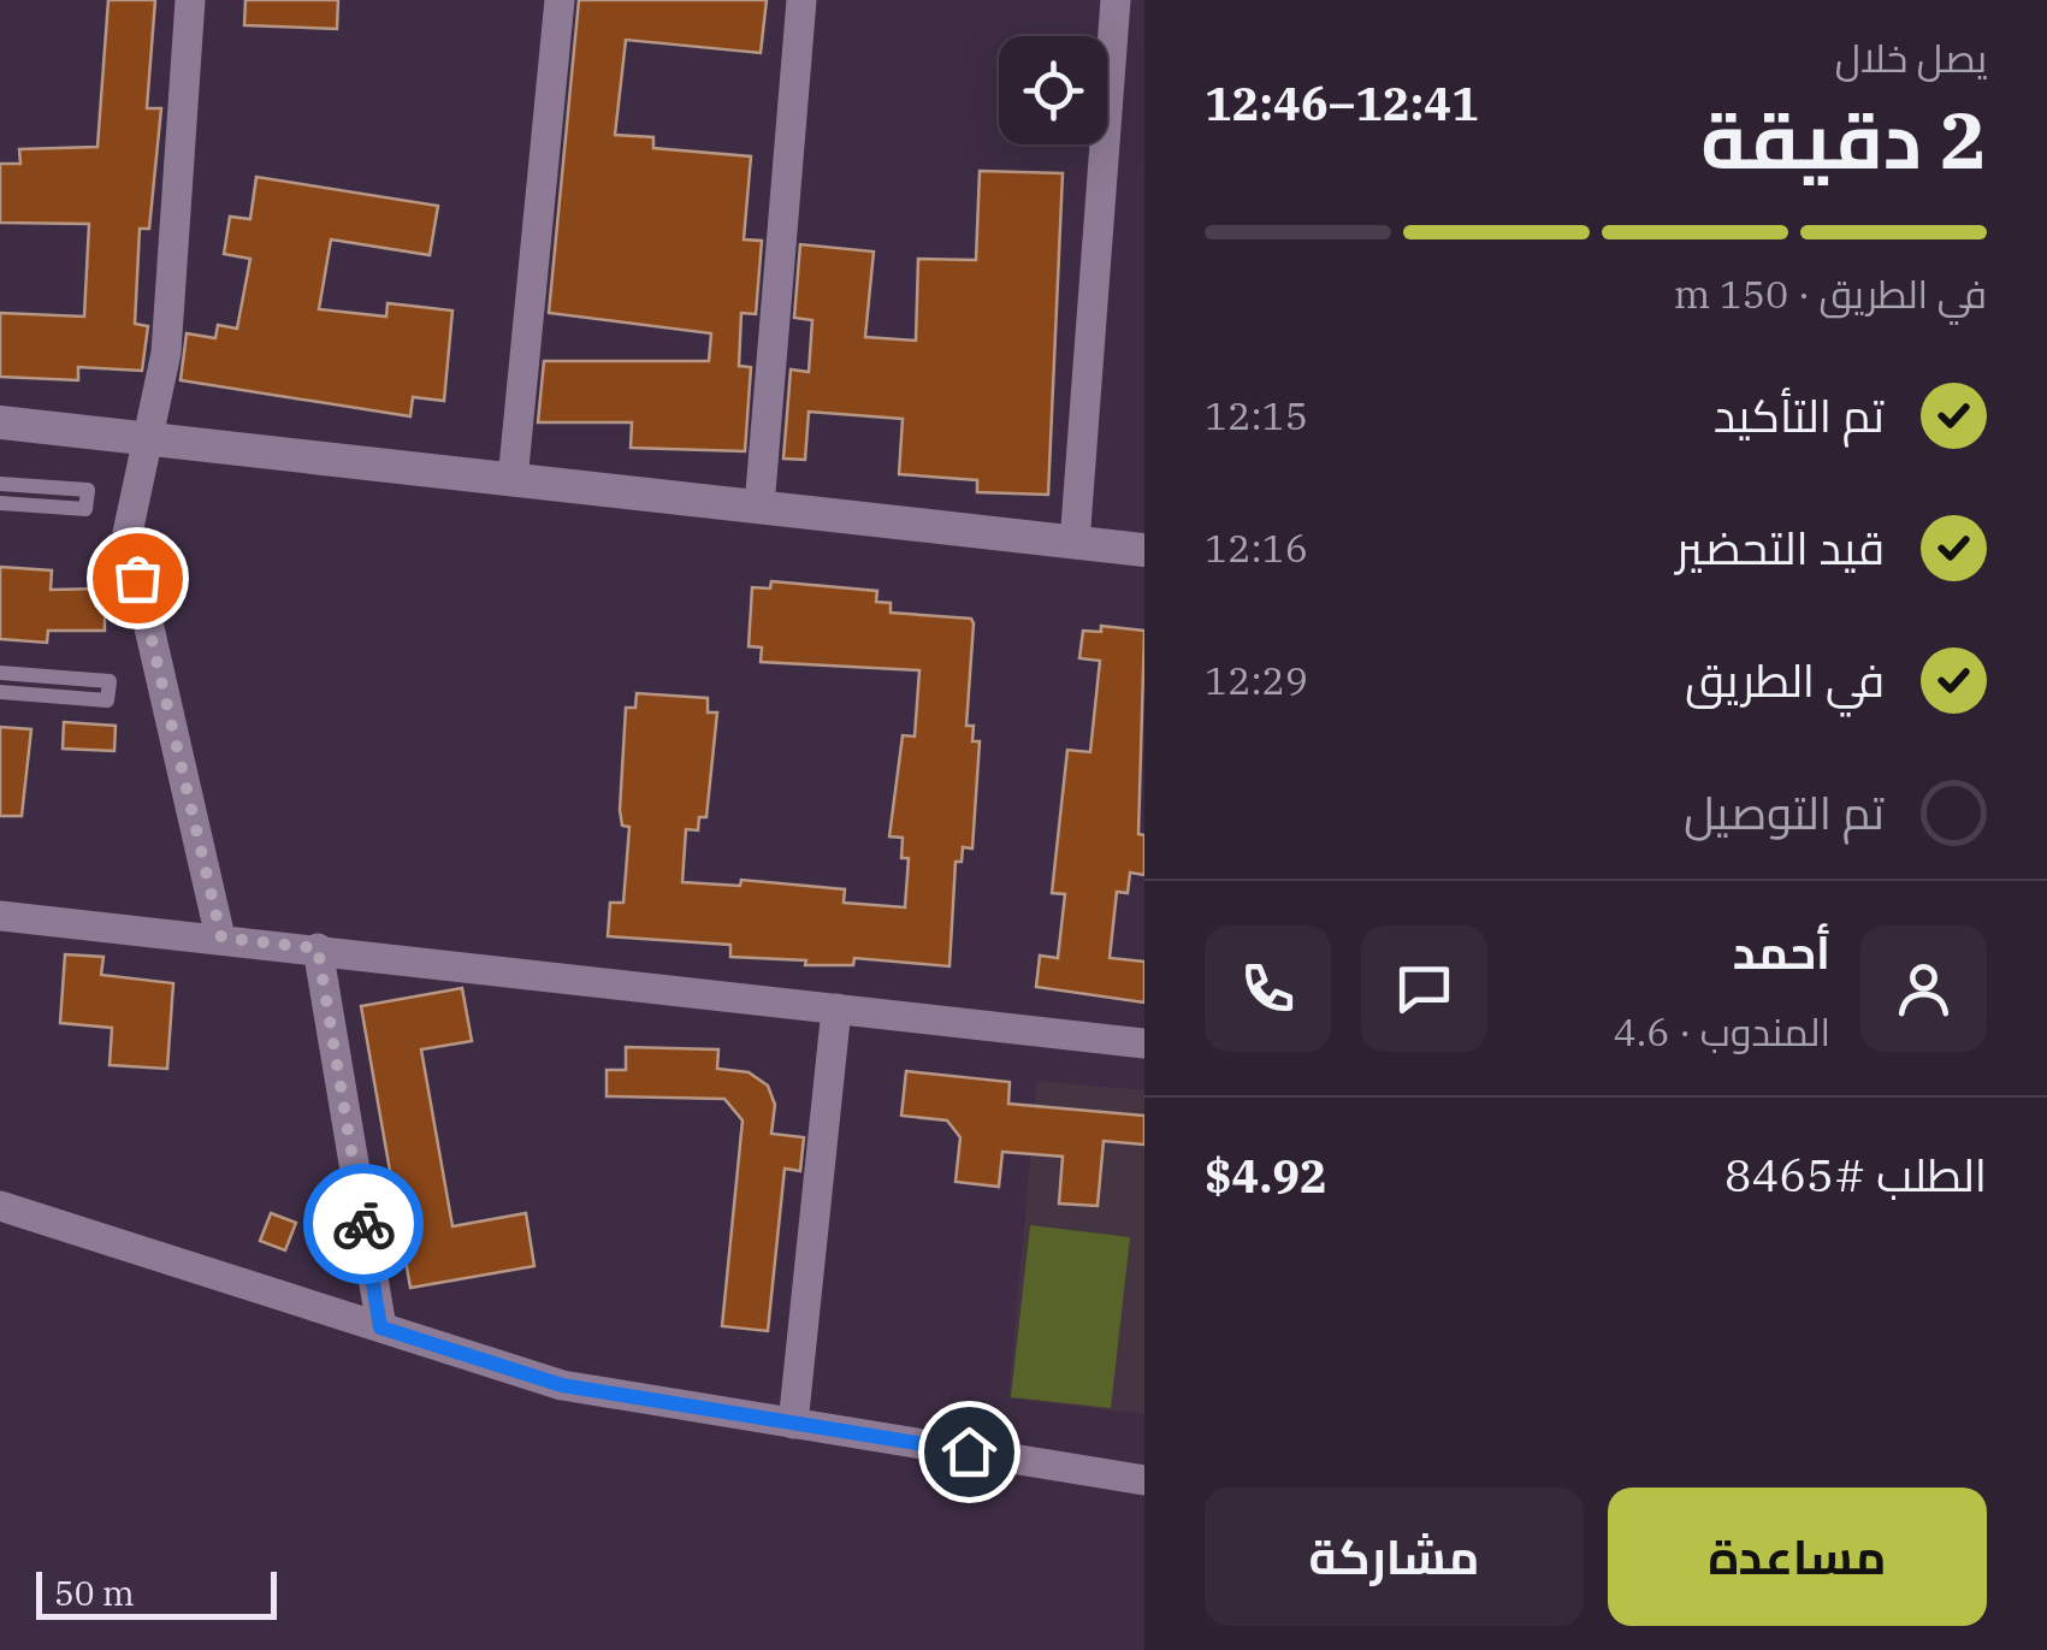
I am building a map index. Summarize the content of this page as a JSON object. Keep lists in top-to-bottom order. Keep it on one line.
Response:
{"scale_bar":"50 m","page":{"heading":["2 دقيقة","يصل خلال","12:41–12:46"],"panel":["أحمد","المندوب · 4.6","الطلب #8465","$4.92"],"bar":"في الطريق · 150 m","list":[["تم التأكيد","12:15"],["قيد التحضير","12:16"],["في الطريق","12:29"],"تم التوصيل"],"buttons":["مساعدة","مشاركة"],"scale":"50 m"}}
